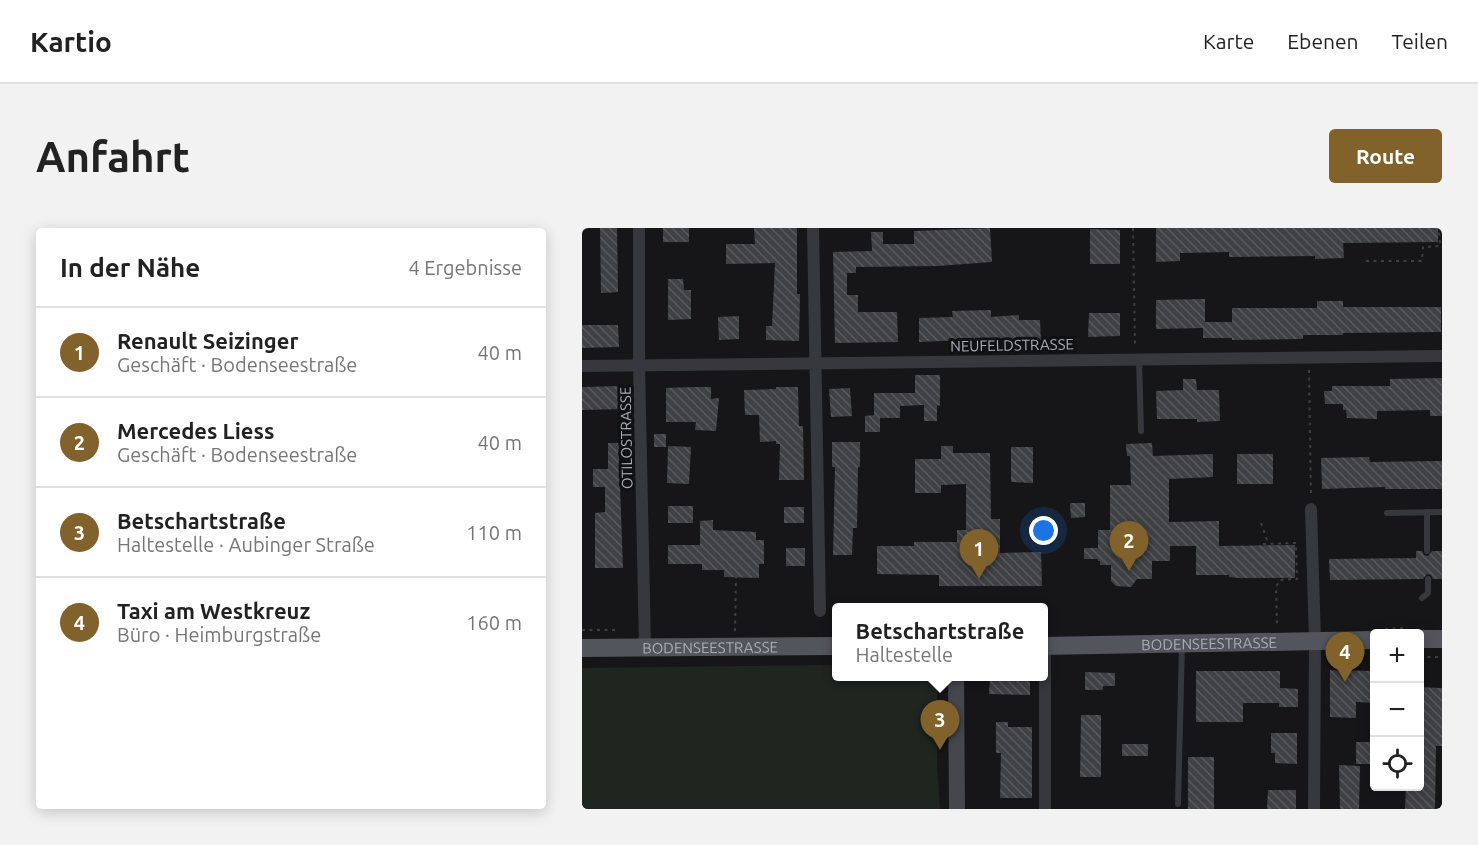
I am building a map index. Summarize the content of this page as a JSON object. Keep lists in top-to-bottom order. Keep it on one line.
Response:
{"streets":{"main road":["BODENSEESTRASSE"],"street":["NEUFELDSTRASSE","OTILOSTRASSE"]},"crossings":[["NEUFELDSTRASSE","OTILOSTRASSE"],["OTILOSTRASSE","BODENSEESTRASSE"]],"page":{"header":"Kartio","nav":["Karte","Ebenen","Teilen"],"buttons":"Route","title":"Anfahrt","heading":["In der Nähe","4 Ergebnisse"],"list":[{"mark":"1","name":"Renault Seizinger","note":"Geschäft · Bodenseestraße","value":"40 m"},{"mark":"2","name":"Mercedes Liess","note":"Geschäft · Bodenseestraße","value":"40 m"},{"mark":"3","name":"Betschartstraße","note":"Haltestelle · Aubinger Straße","value":"110 m"},{"mark":"4","name":"Taxi am Westkreuz","note":"Büro · Heimburgstraße","value":"160 m"}],"pins":["2","1","4","3"],"popup":["Betschartstraße","Haltestelle"],"map_buttons":["+","−"]}}
